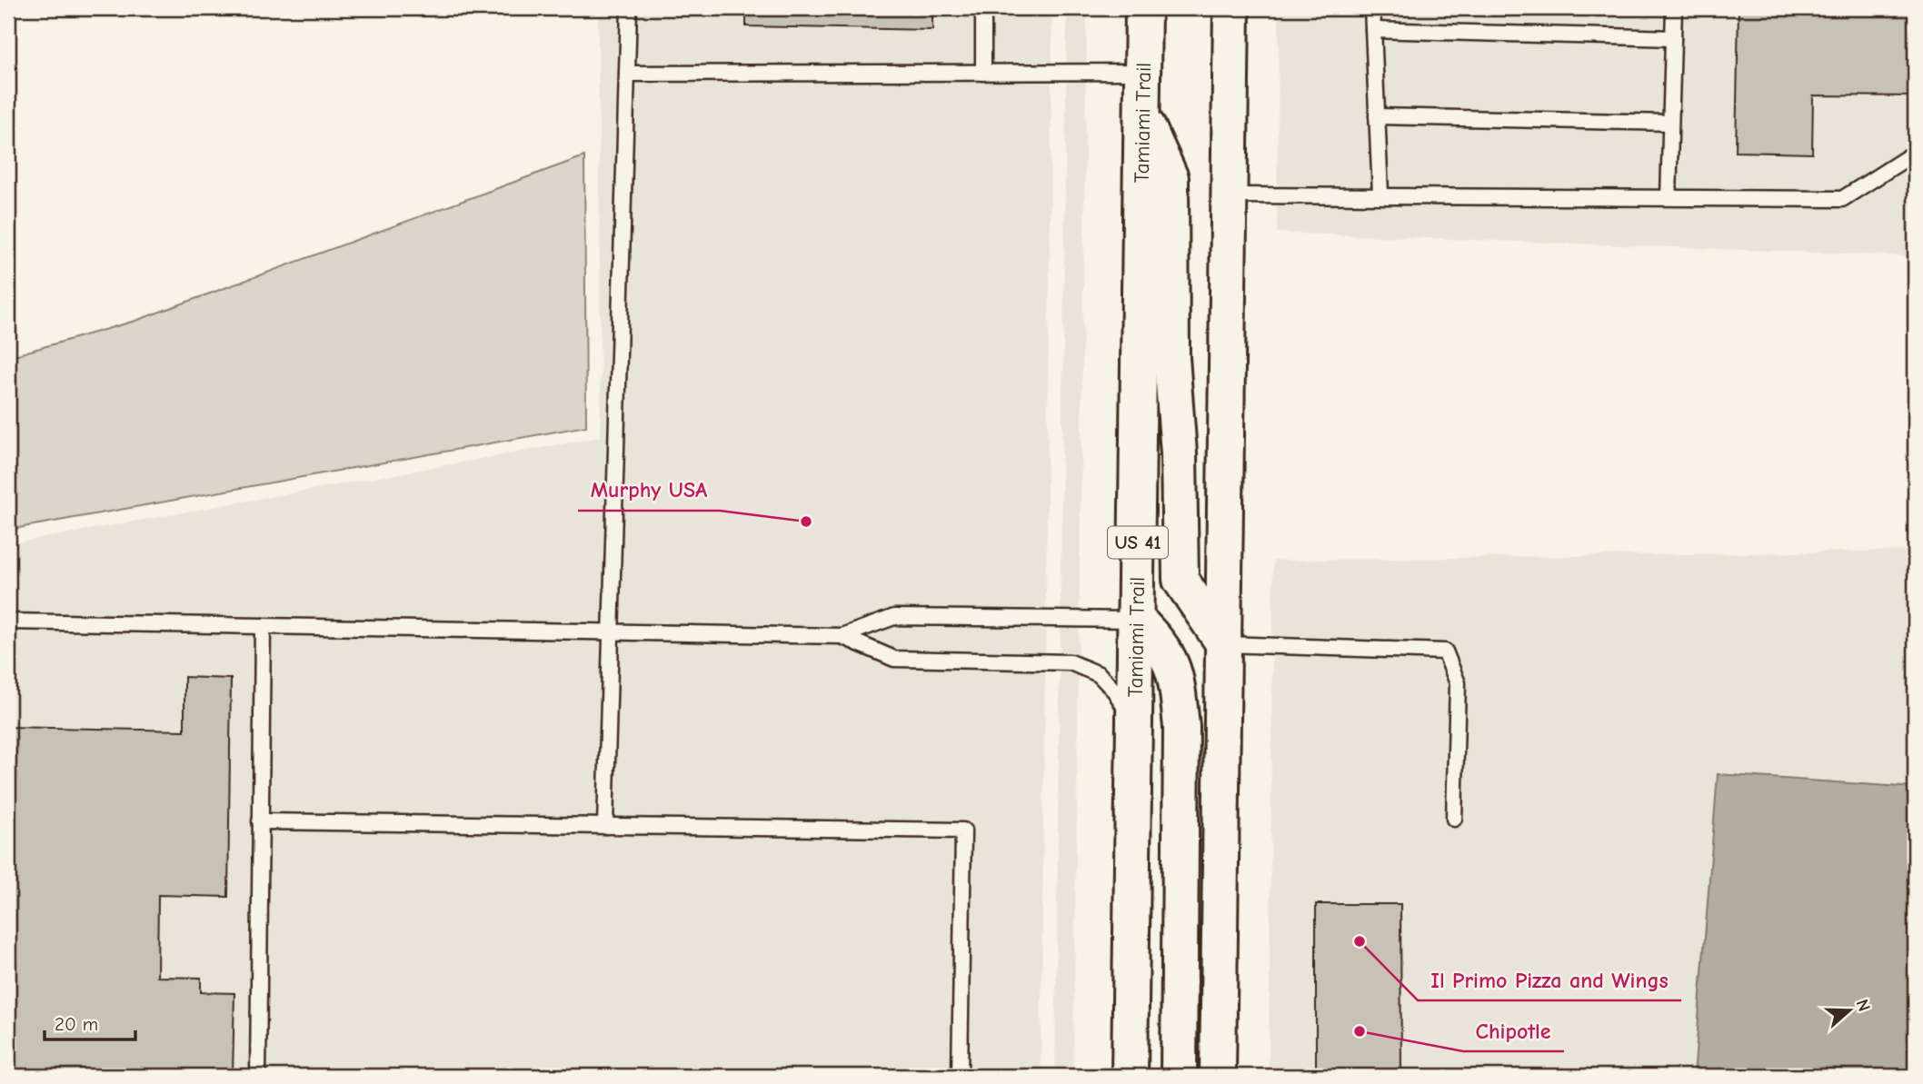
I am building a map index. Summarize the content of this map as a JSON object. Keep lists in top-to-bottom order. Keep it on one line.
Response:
{"streets":{"main road":["Tamiami Trail","US 41"]},"places":["Murphy USA","Il Primo Pizza and Wings","Chipotle"],"scale_bar":"20 m","north":"right"}
